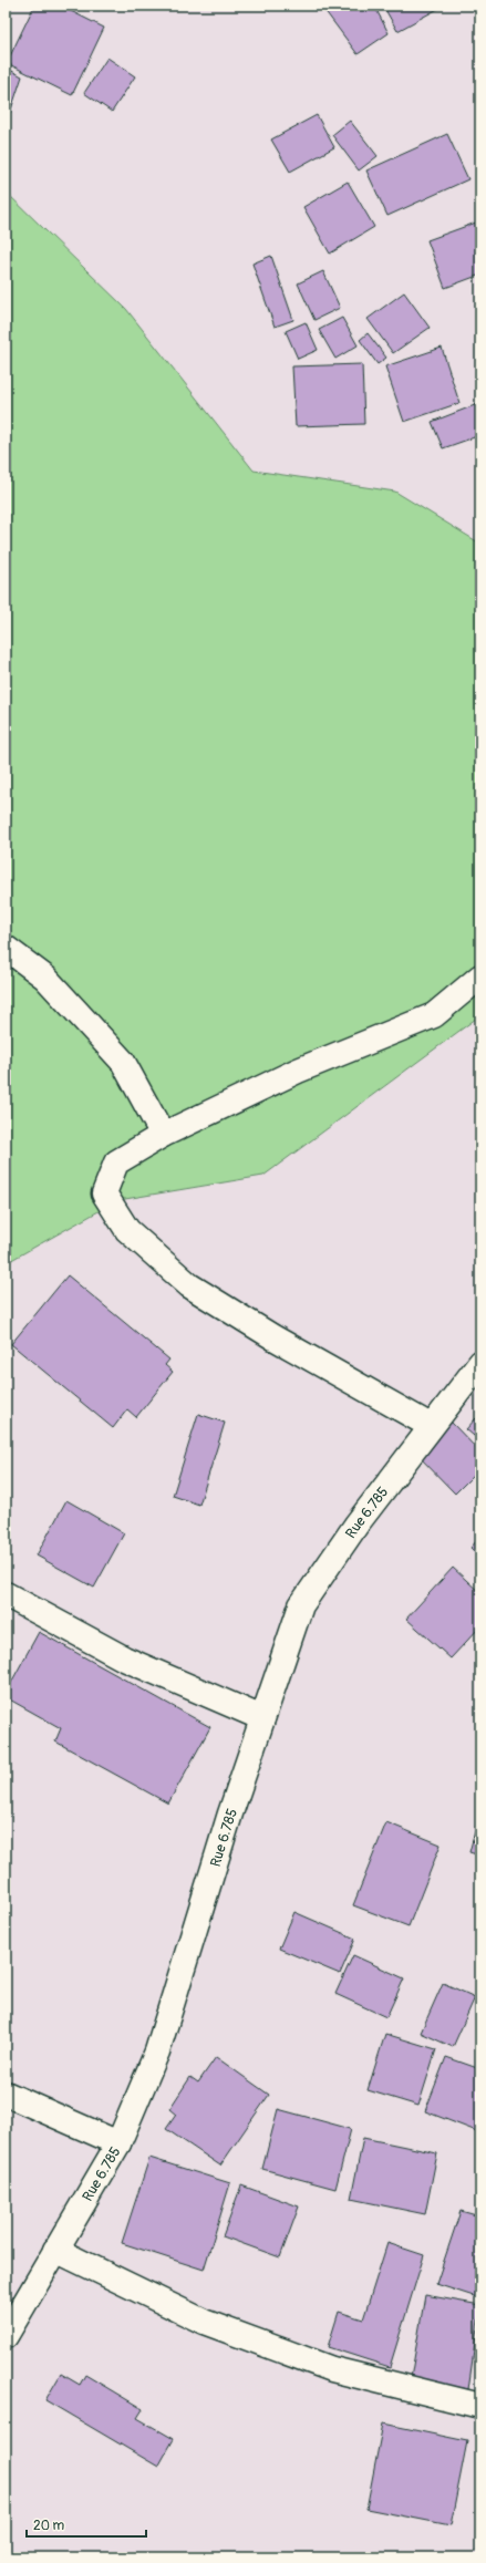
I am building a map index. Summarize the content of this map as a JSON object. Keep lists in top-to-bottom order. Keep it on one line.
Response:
{"streets":{"street":["Rue 6.785"]},"scale_bar":"20 m"}
